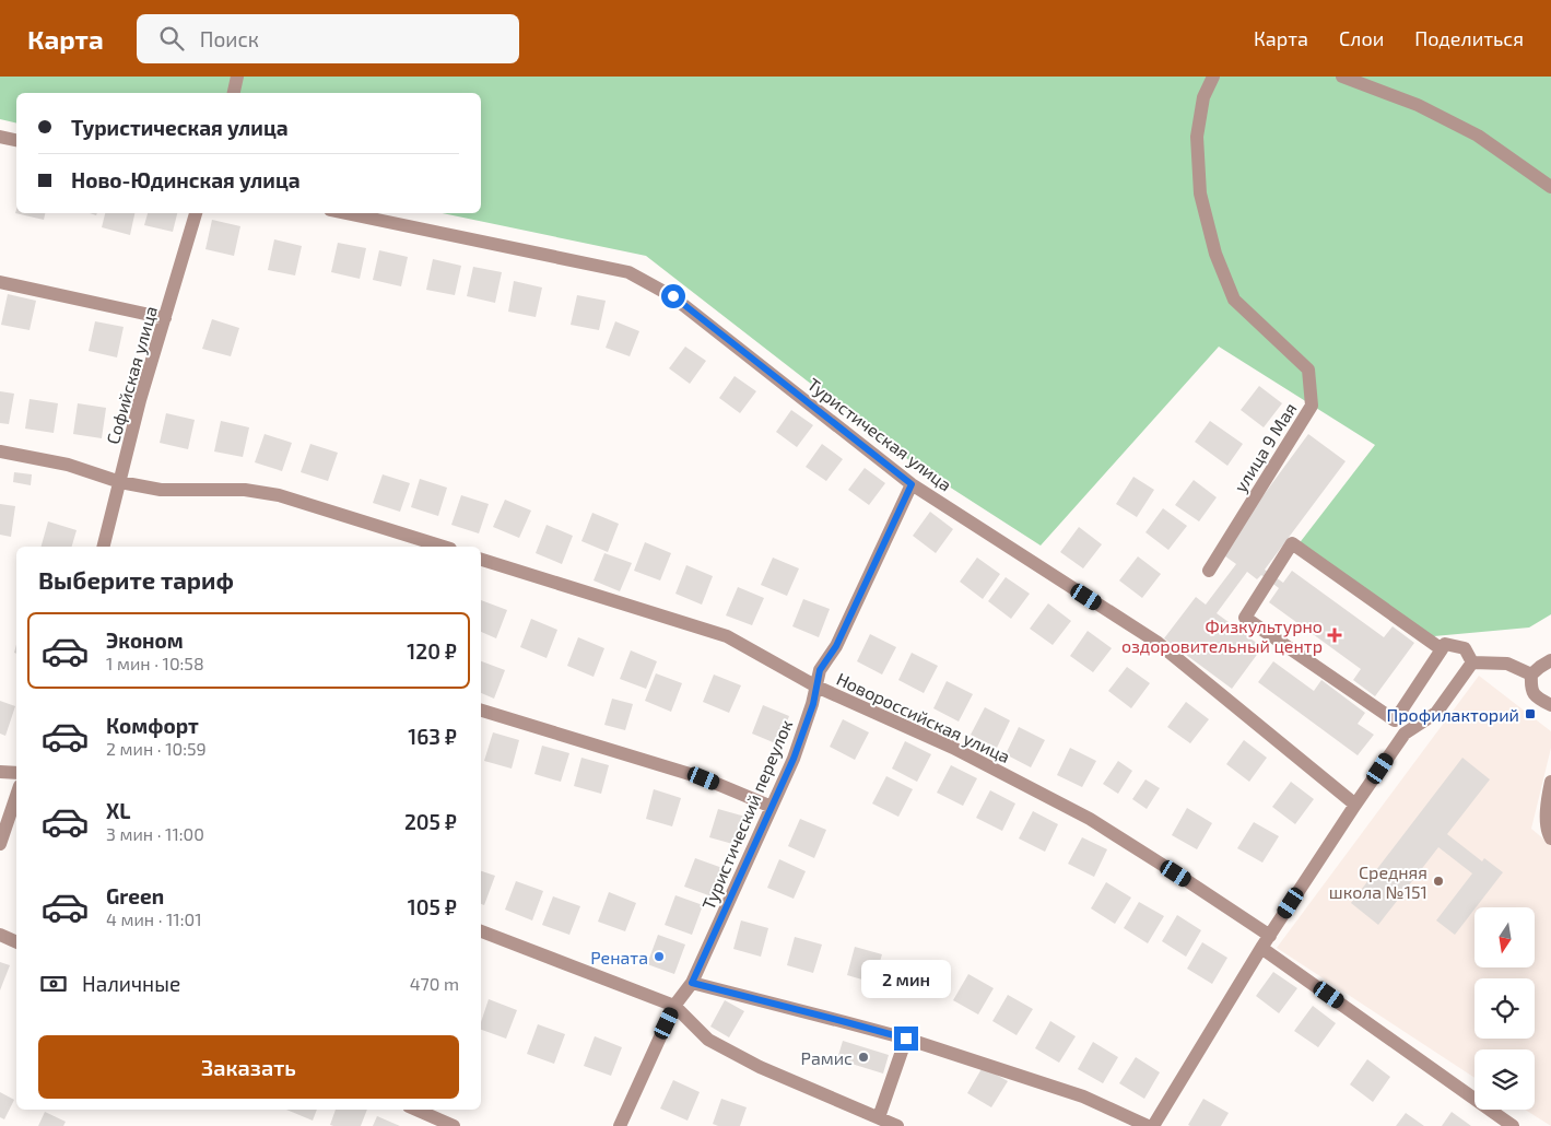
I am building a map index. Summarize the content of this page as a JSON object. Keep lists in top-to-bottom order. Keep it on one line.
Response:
{"streets":{"street":["Софийская улица","Туристическая улица","улица 9 Мая","Новороссийская улица","Туристический переулок"]},"crossings":[["Туристическая улица","Туристический переулок"],["Новороссийская улица","Туристический переулок"]],"places":{"health":["Физкультурно оздоровительный центр"],"transit":["Профилакторий"],"other":["Средняя школа №151","Рената","Рамис"]},"north":"bottom","page":{"header":"Карта","search":"Поиск","nav":["Карта","Слои","Поделиться"],"banner":["Туристическая улица","Ново-Юдинская улица"],"heading":"Выберите тариф","list":[{"name":"Эконом","note":"1 мин · 10:58","value":"120 ₽"},{"name":"Комфорт","note":"2 мин · 10:59","value":"163 ₽"},{"name":"XL","note":"3 мин · 11:00","value":"205 ₽"},{"name":"Green","note":"4 мин · 11:01","value":"105 ₽"}],"pay":["Наличные","470 m"],"bubble":"2 мин","buttons":"Заказать"}}
